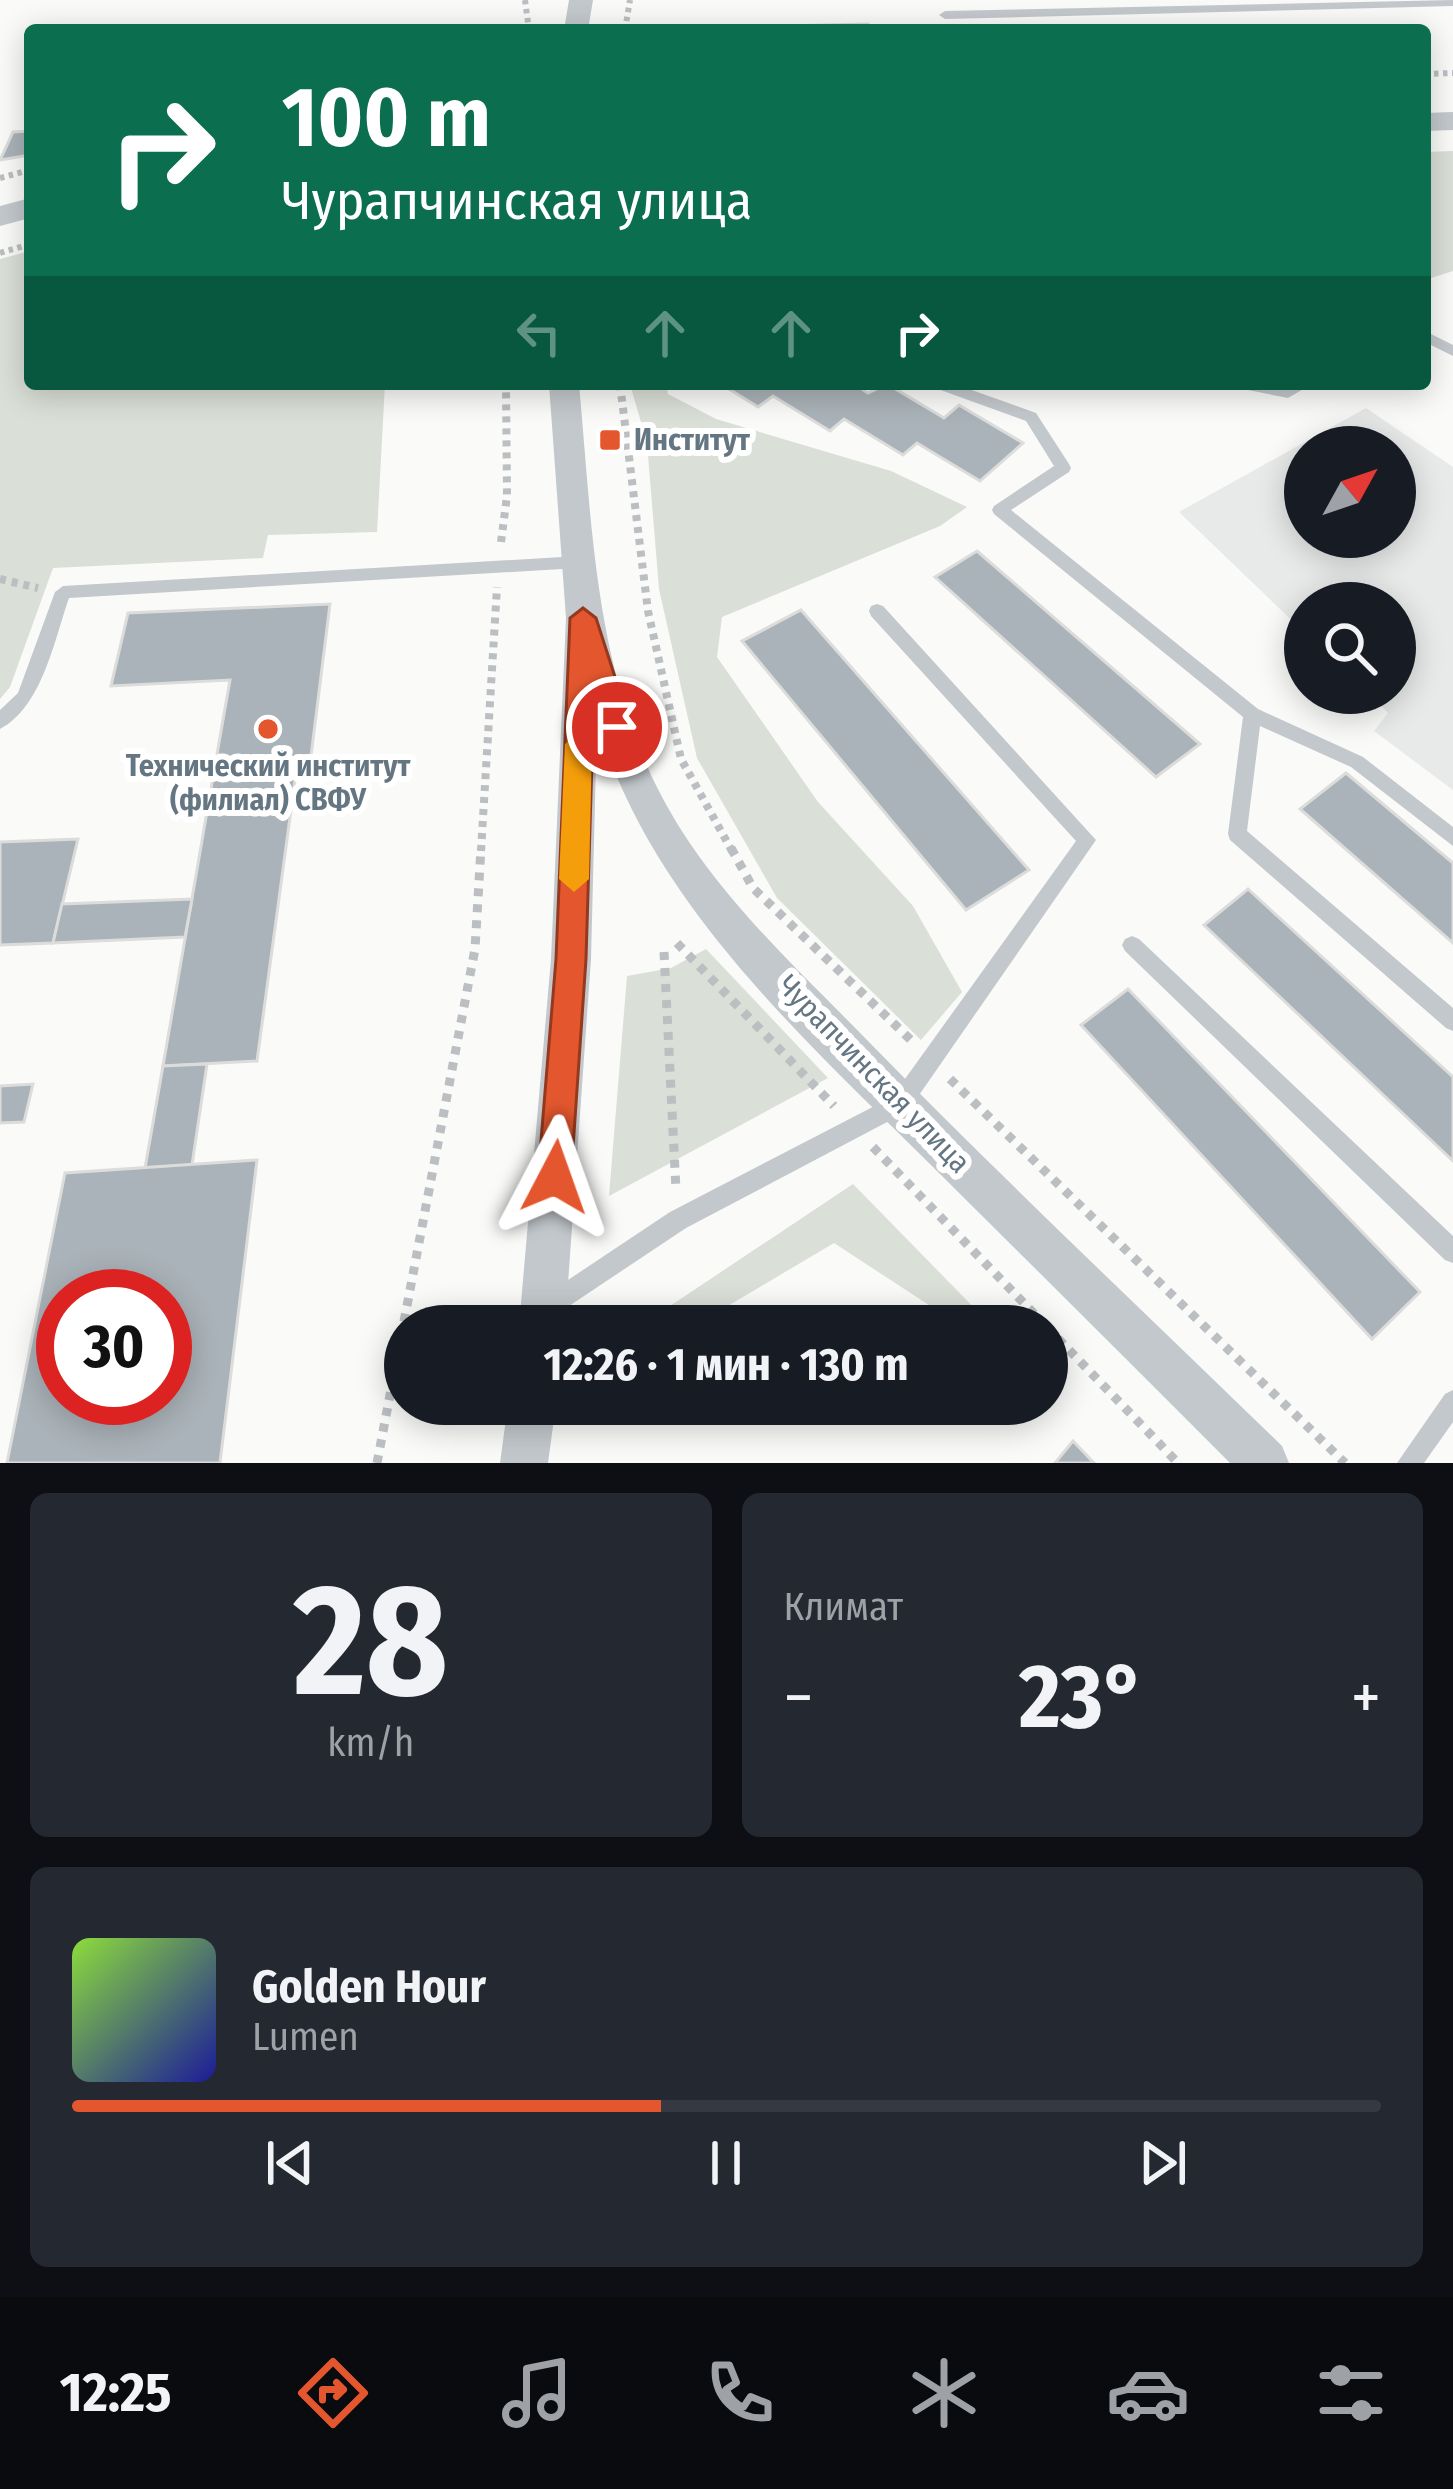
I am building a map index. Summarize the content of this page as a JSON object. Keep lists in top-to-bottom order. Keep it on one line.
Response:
{"streets":{"street":["Чурапчинская улица"]},"places":{"transit":["Институт"],"other":["Технический институт (филиал) СВФУ"]},"north":"top right","page":{"turn":["100 m","Чурапчинская улица"],"limit":"30","trip":"12:26 · 1 мин · 130 m","tile":[["28","km/h"],"Климат"],"heat":["−","23°","+"],"song":["Golden Hour","Lumen"],"tabs":"12:25"}}
